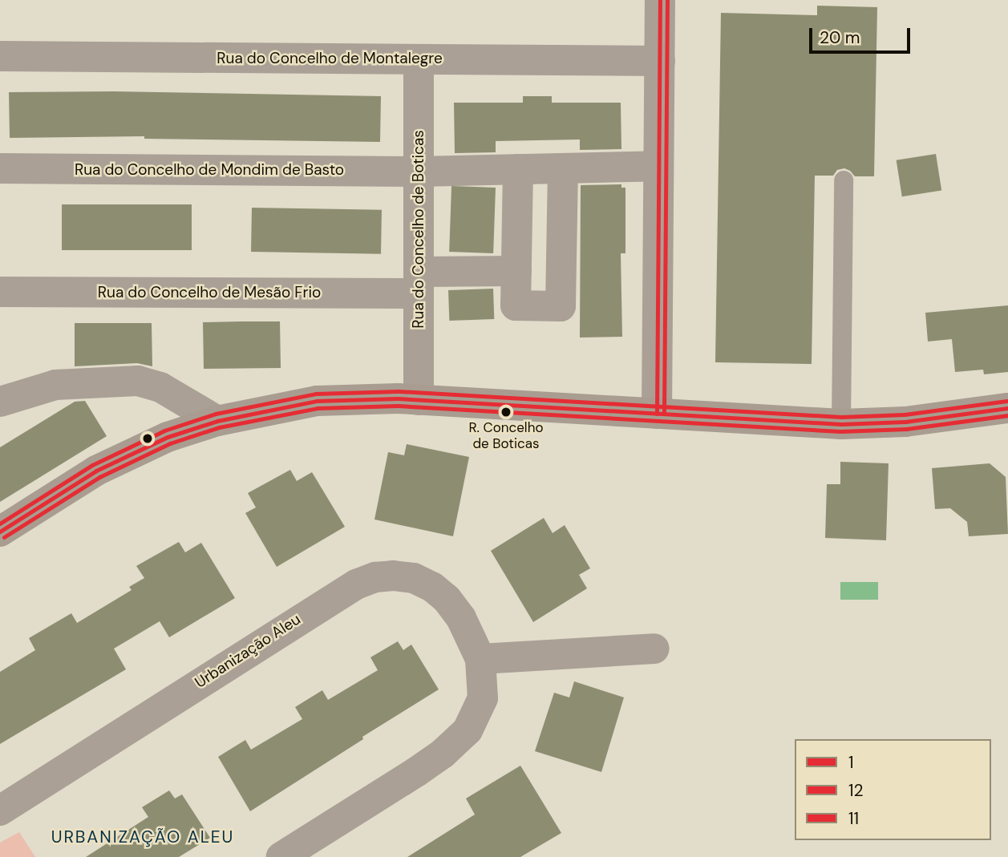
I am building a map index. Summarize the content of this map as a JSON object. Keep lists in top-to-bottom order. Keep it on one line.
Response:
{"streets":{"street":["Rua do Concelho de Montalegre","Rua do Concelho de Mondim de Basto","Rua do Concelho de Boticas","Rua do Concelho de Mesão Frio","Urbanização Aleu"]},"crossings":[["Rua do Concelho de Montalegre","Rua do Concelho de Boticas"],["Rua do Concelho de Mondim de Basto","Rua do Concelho de Boticas"],["Rua do Concelho de Boticas","Rua do Concelho de Mesão Frio"]],"districts":["URBANIZAÇÃO ALEU"],"places":["R. Concelho de Boticas"],"lines":["transit line 1","transit line 12","transit line 11"],"legend":["1","12","11"],"scale_bar":"20 m"}
